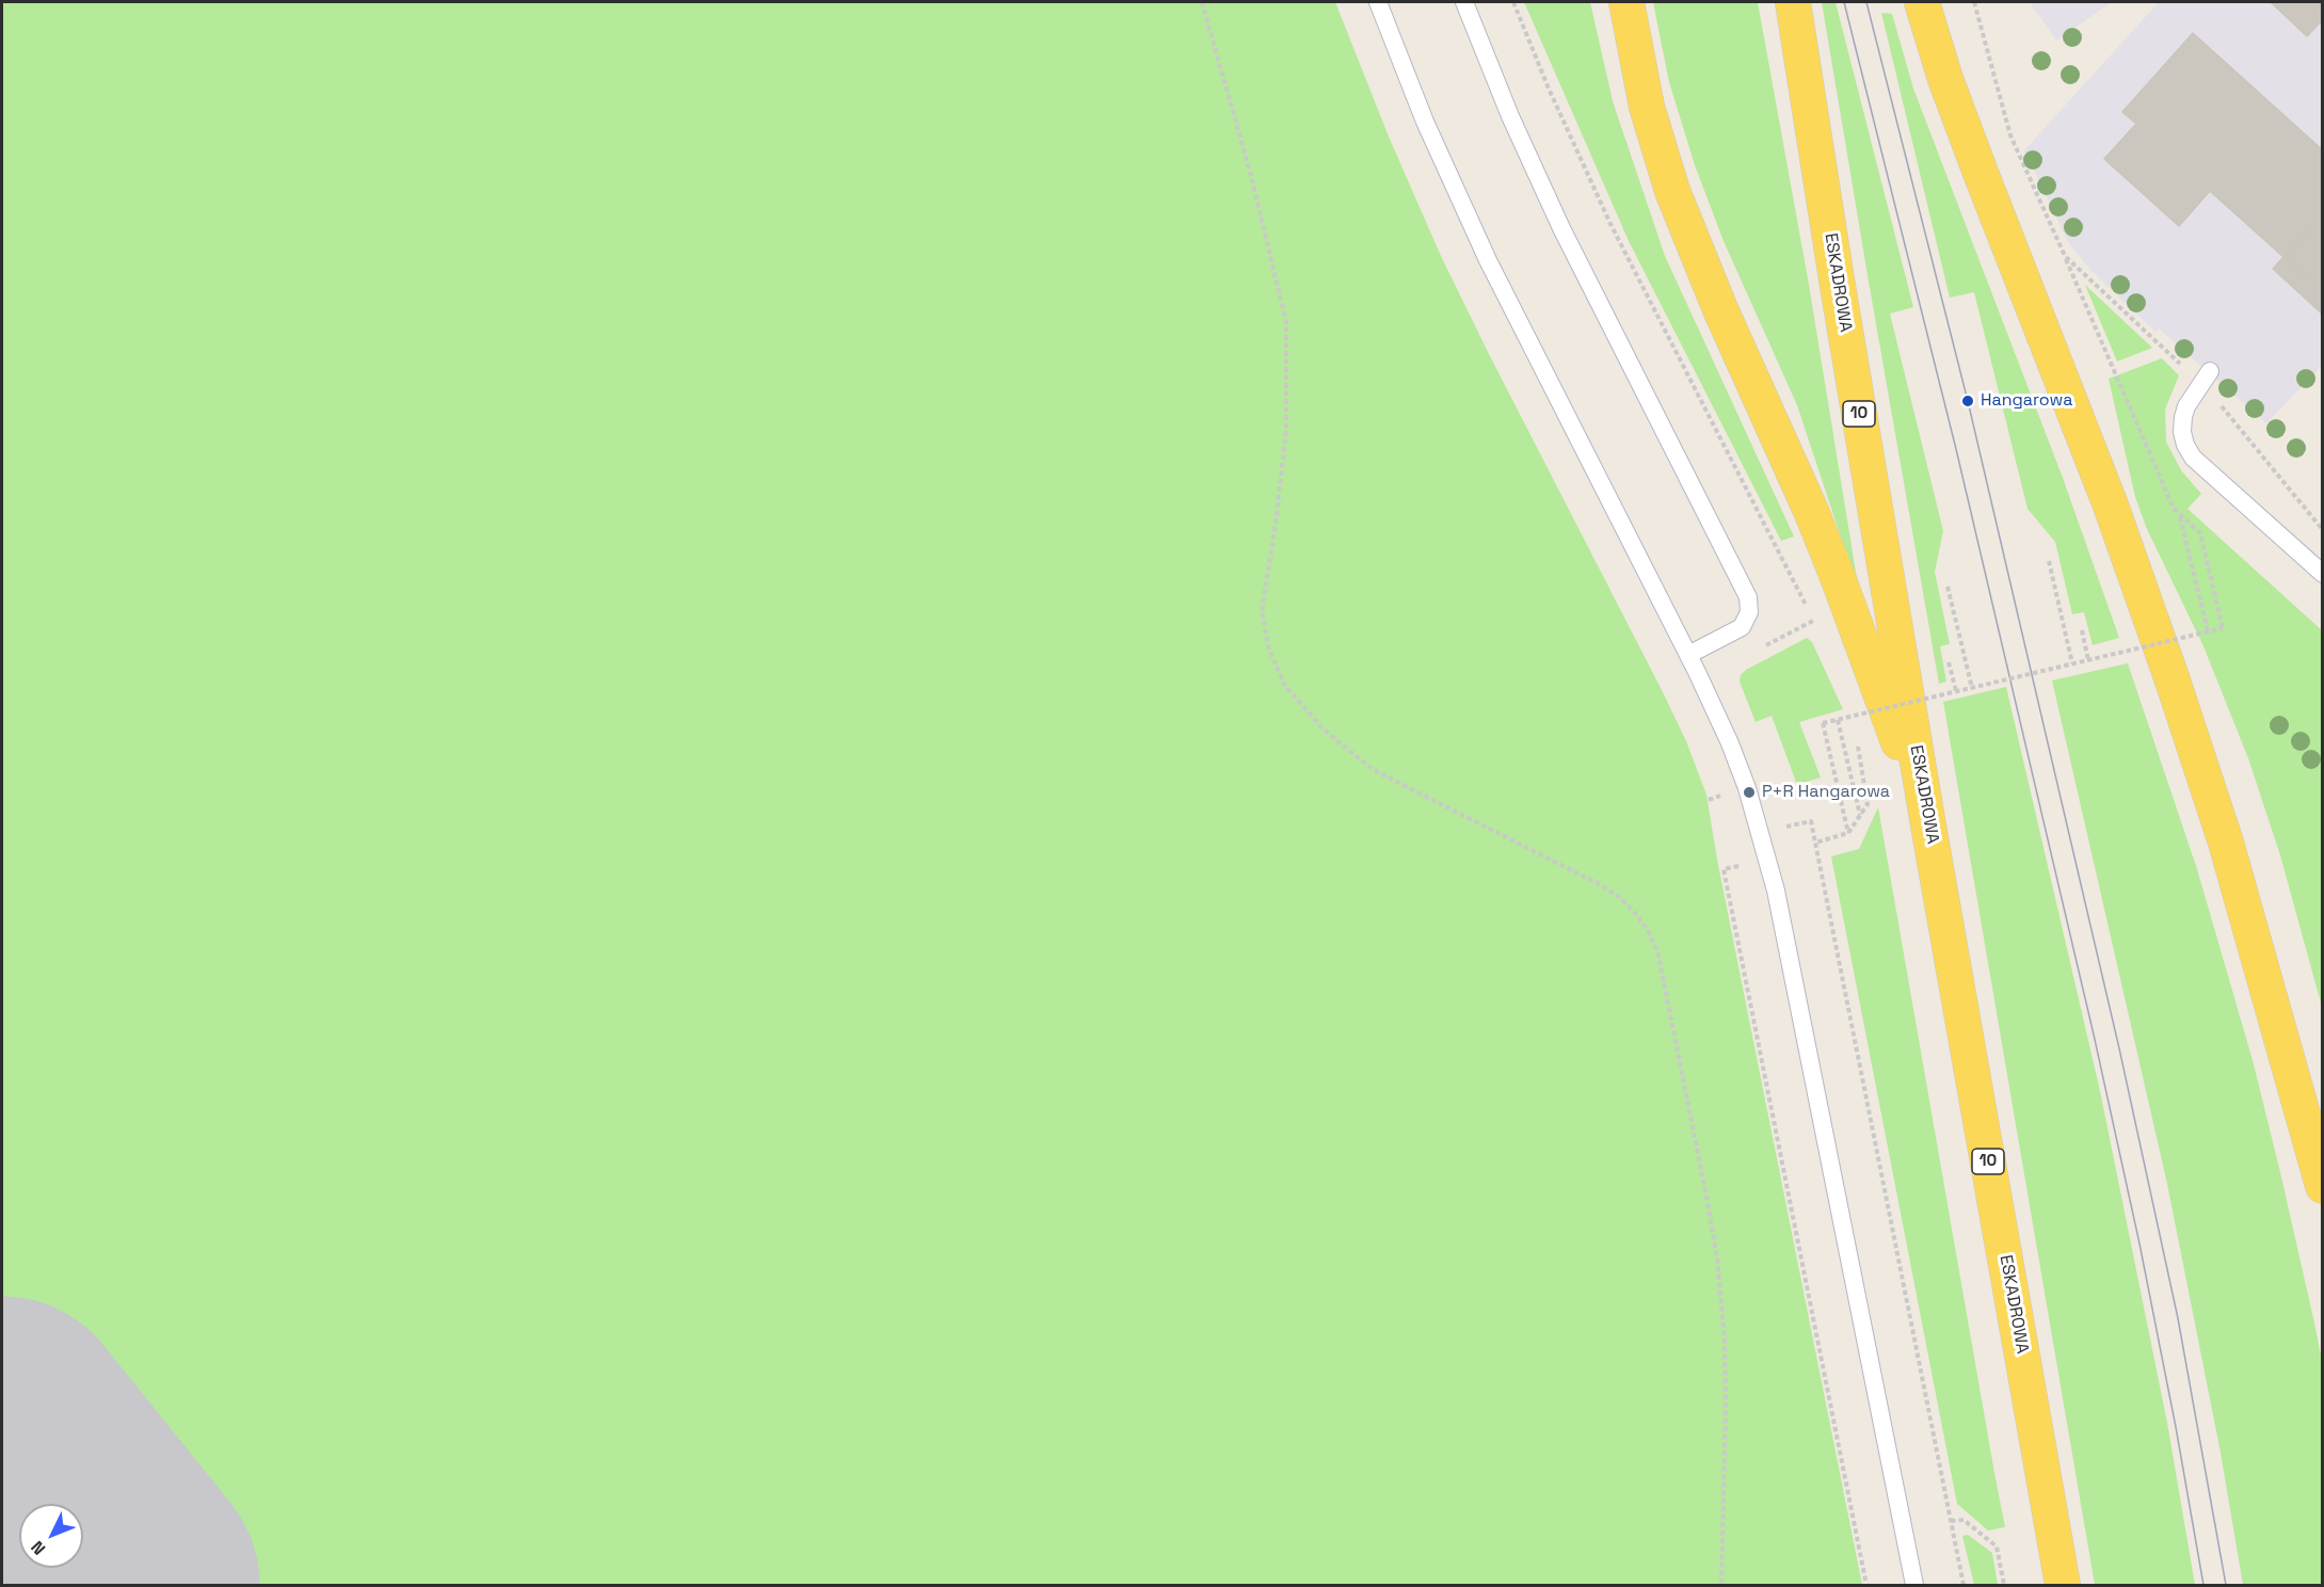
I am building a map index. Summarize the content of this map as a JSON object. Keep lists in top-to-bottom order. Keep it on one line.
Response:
{"streets":{"main road":["ESKADROWA","10"]},"places":["Hangarowa","P+R Hangarowa"],"north":"bottom left"}
